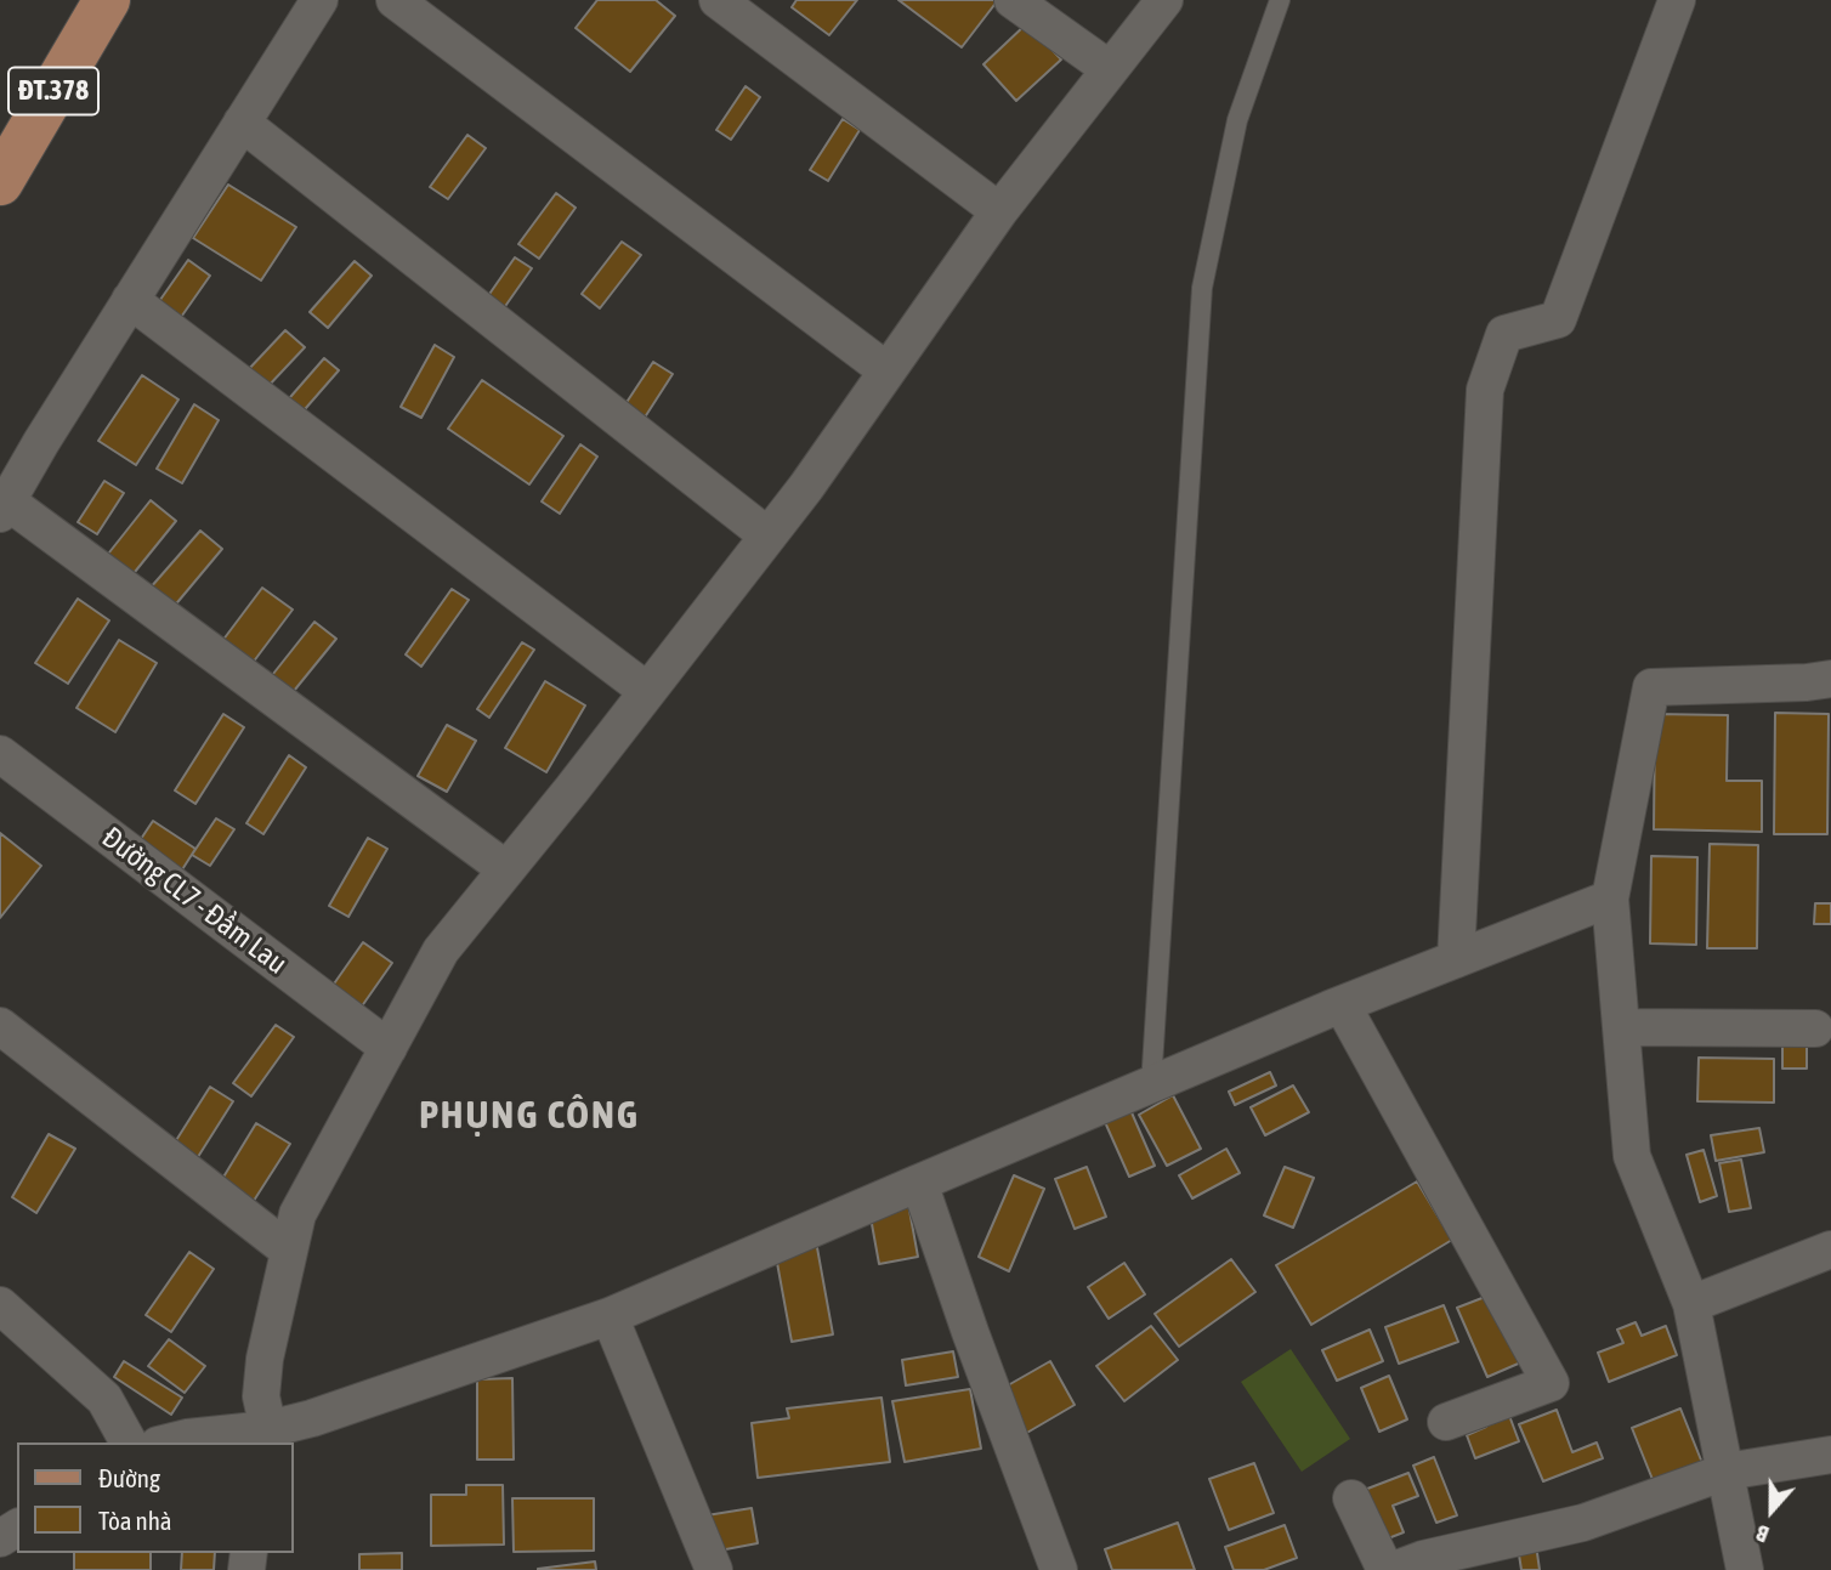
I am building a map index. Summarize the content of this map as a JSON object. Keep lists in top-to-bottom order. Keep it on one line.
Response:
{"streets":{"main road":["ĐT.378"],"street":["Đường CL7 - Đầm Lau"]},"districts":["PHỤNG CÔNG"],"legend":["Đường","Tòa nhà"],"north":"bottom"}
